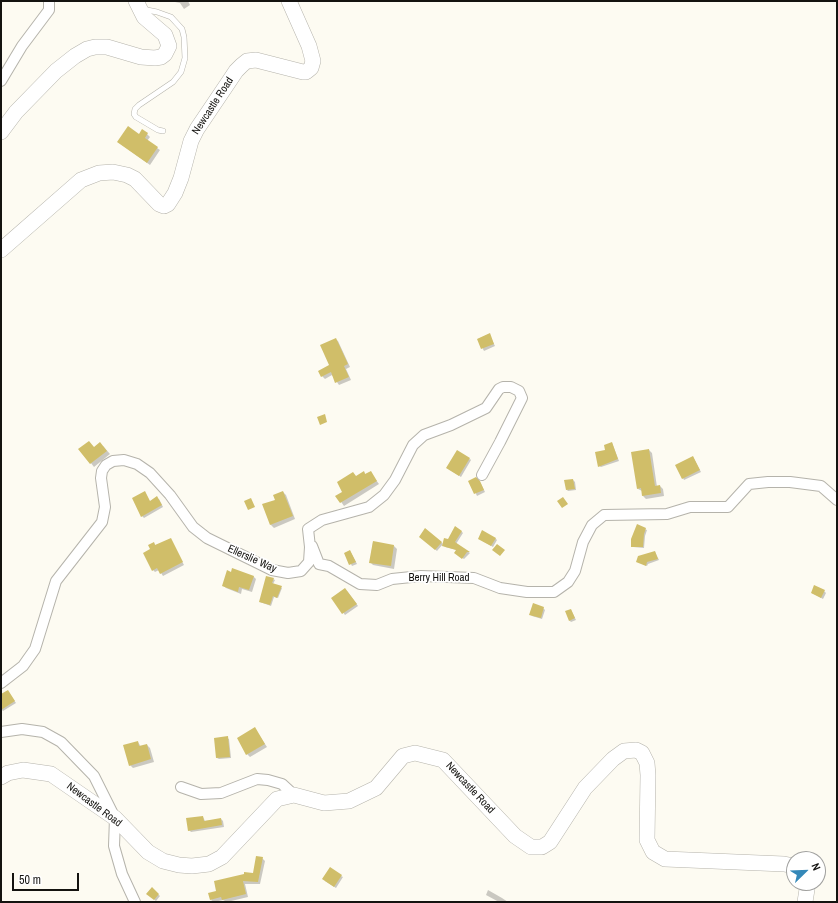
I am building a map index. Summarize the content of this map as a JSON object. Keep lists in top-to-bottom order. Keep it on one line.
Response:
{"streets":{"main road":["Newcastle Road"],"street":["Ellerslie Way","Berry Hill Road"]},"crossings":[["Ellerslie Way","Berry Hill Road"]],"scale_bar":"50 m","north":"top right"}
